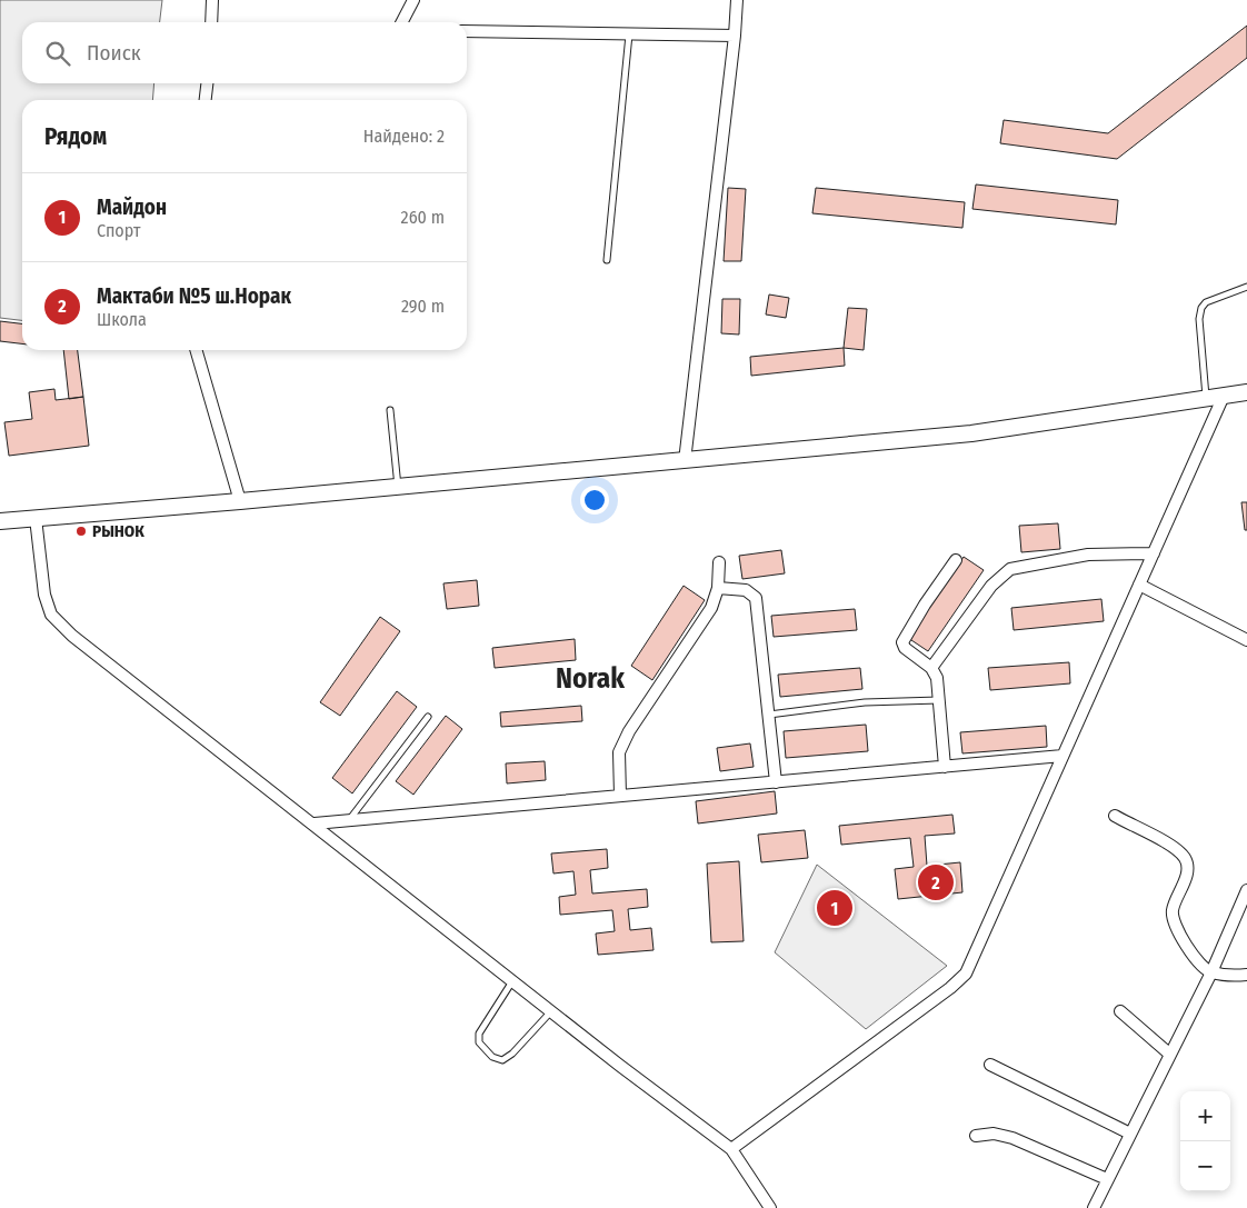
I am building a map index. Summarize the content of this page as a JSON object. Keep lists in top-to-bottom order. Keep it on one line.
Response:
{"districts":["Norak"],"places":["РЫНОК"],"page":{"search":"Поиск","heading":["Рядом","Найдено: 2"],"list":[{"mark":"1","name":"Майдон","note":"Спорт","value":"260 m"},{"mark":"2","name":"Мактаби №5 ш.Норак","note":"Школа","value":"290 m"}],"pins":["2","1"],"map_buttons":["+","−"]}}
